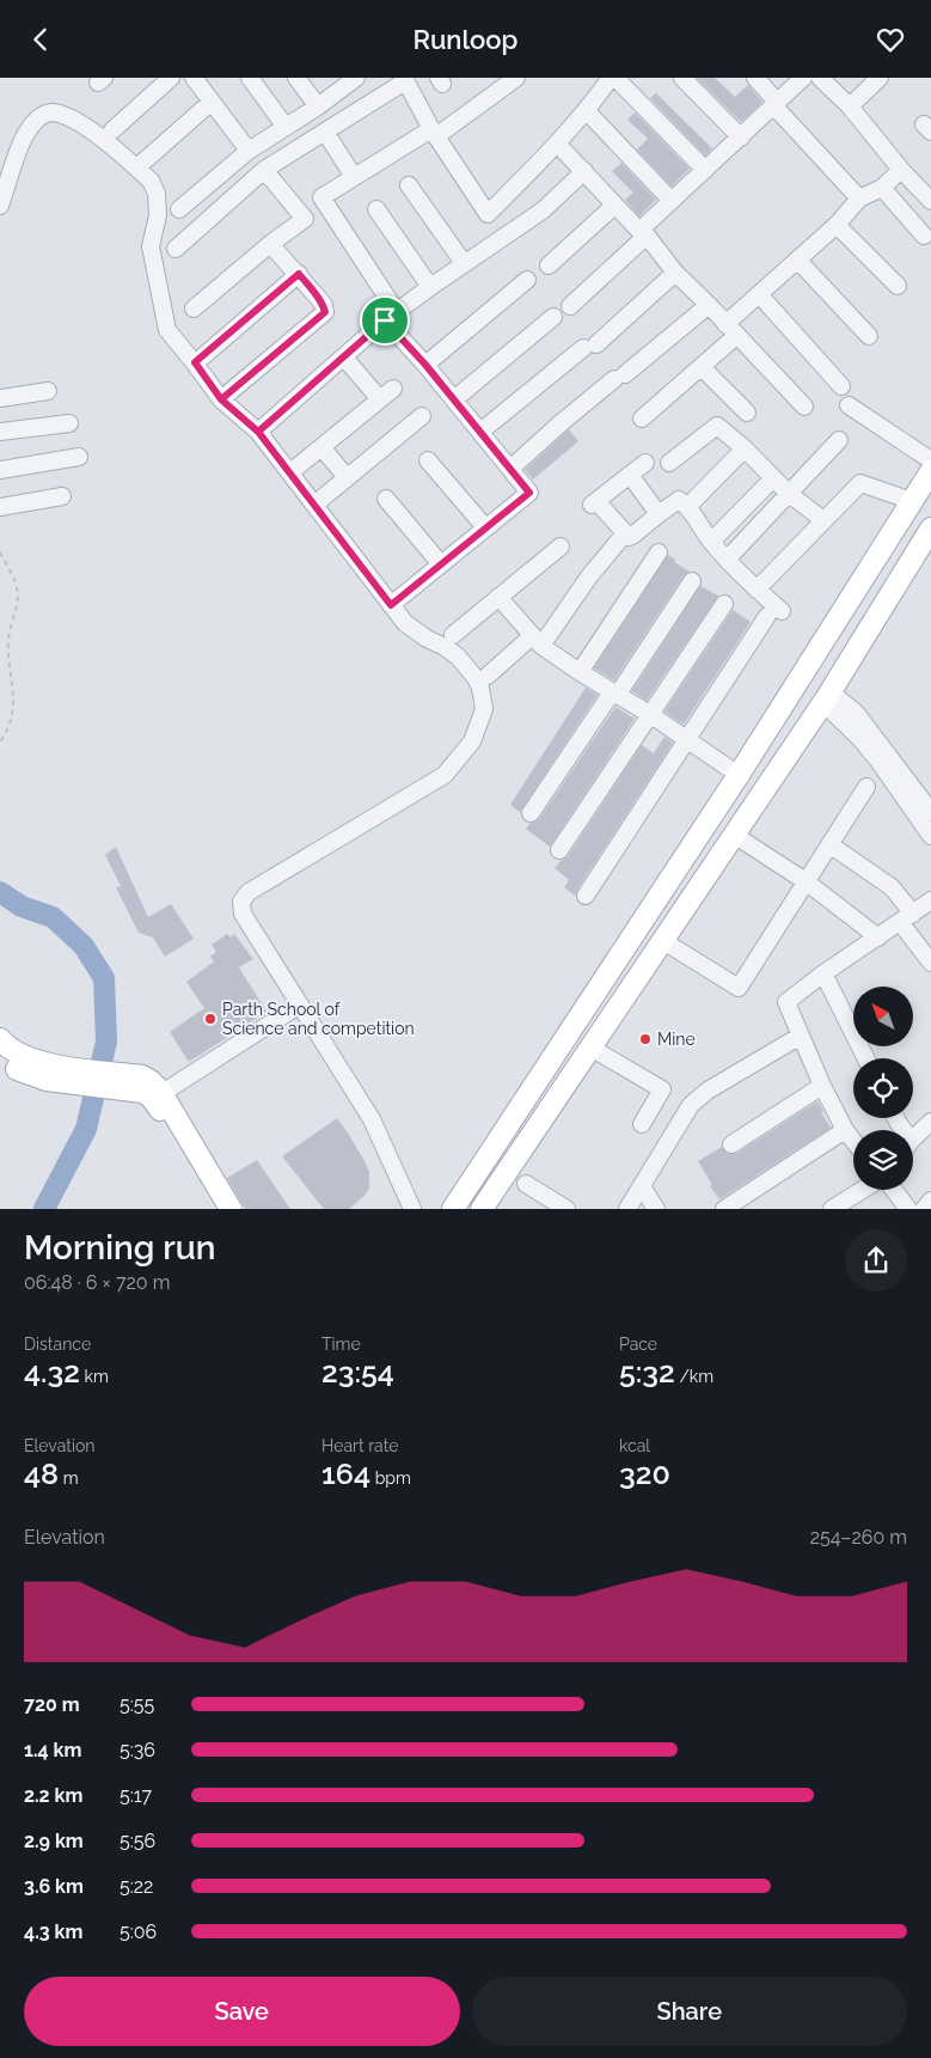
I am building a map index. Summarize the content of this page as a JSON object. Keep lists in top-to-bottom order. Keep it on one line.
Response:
{"places":["Parth School of Science and competition","Mine"],"north":"top left","page":{"header":"Runloop","heading":["Morning run","06:48 · 6 × 720 m"],"stats":[["Distance","4.32 km"],["Time","23:54"],["Pace","5:32 /km"],["Elevation","48 m"],["Heart rate","164 bpm"],["kcal","320"]],"chart":["Elevation","254–260 m"],"list":[{"name":"720 m","note":"5:55"},{"name":"1.4 km","note":"5:36"},{"name":"2.2 km","note":"5:17"},{"name":"2.9 km","note":"5:56"},{"name":"3.6 km","note":"5:22"},{"name":"4.3 km","note":"5:06"}],"buttons":["Save","Share"]}}
